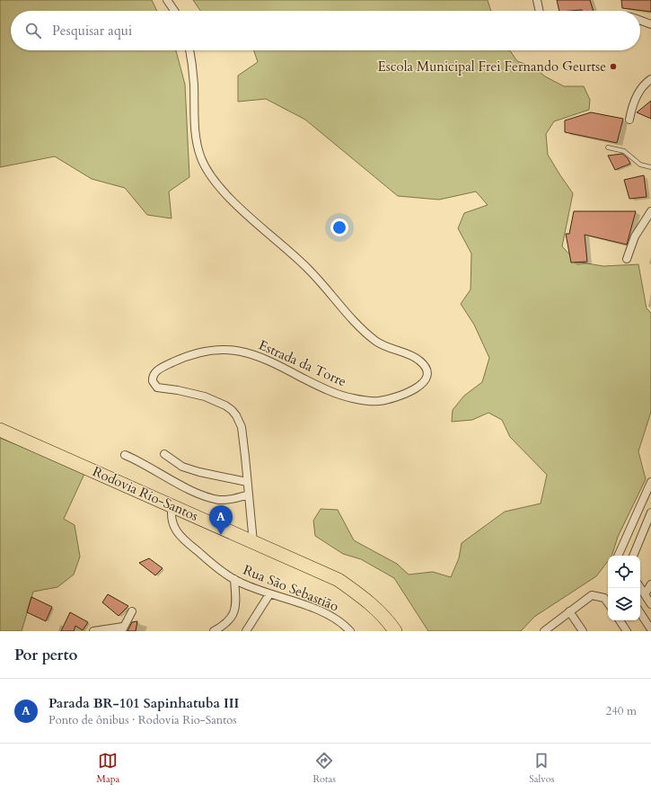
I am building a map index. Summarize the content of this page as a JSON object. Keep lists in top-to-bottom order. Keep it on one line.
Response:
{"streets":{"highway":["Rodovia Rio-Santos"],"street":["Estrada da Torre","Rua São Sebastião"]},"crossings":[["Estrada da Torre","Rodovia Rio-Santos"],["Rodovia Rio-Santos","Rua São Sebastião"]],"places":["Escola Municipal Frei Fernando Geurtse"],"page":{"search":"Pesquisar aqui","pins":"A","heading":"Por perto","list":[{"mark":"A","name":"Parada BR-101 Sapinhatuba III","note":"Ponto de ônibus · Rodovia Rio-Santos","value":"240 m"}],"nav":["Mapa","Rotas","Salvos"]}}
